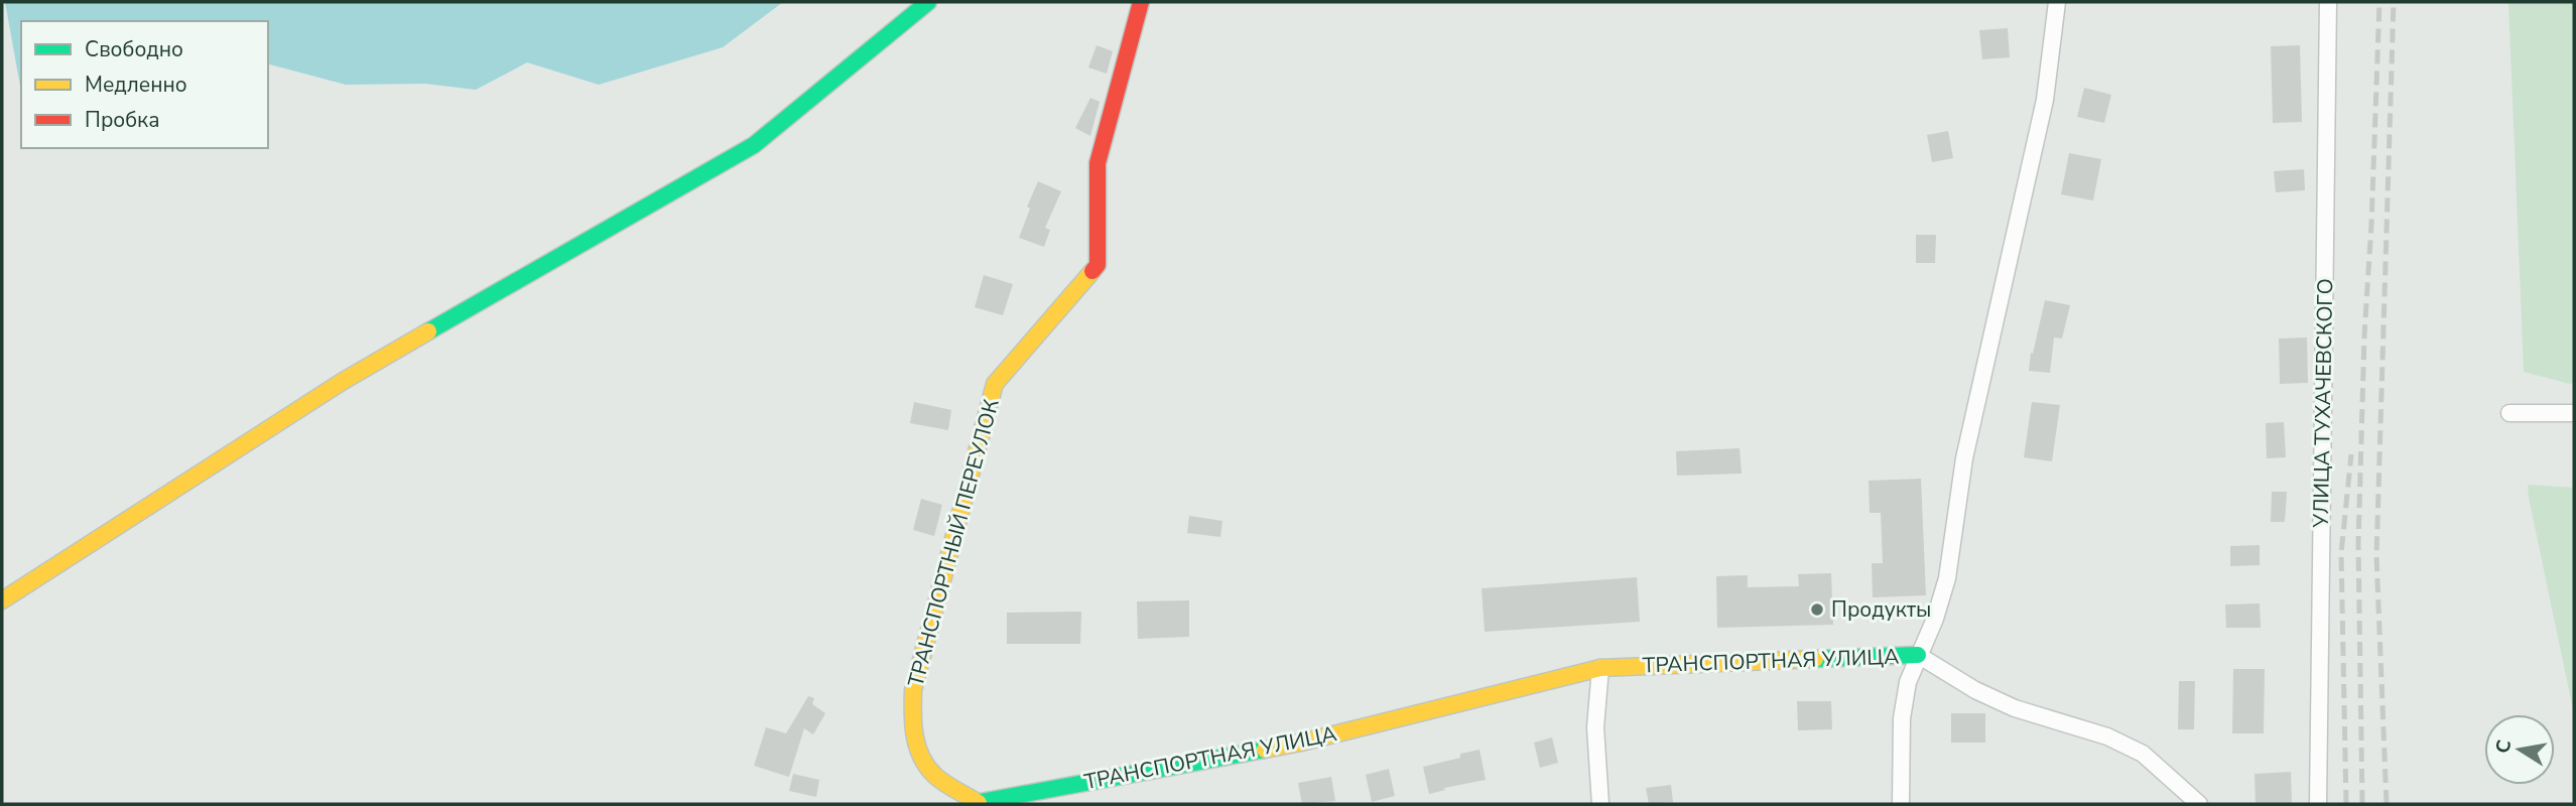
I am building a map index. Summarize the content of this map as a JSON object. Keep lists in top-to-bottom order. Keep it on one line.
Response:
{"streets":{"street":["УЛИЦА ТУХАЧЕВСКОГО","ТРАНСПОРТНЫЙ ПЕРЕУЛОК","ТРАНСПОРТНАЯ УЛИЦА"]},"crossings":[["ТРАНСПОРТНЫЙ ПЕРЕУЛОК","ТРАНСПОРТНАЯ УЛИЦА"]],"places":["Продукты"],"legend":["Свободно","Медленно","Пробка"],"north":"left"}
